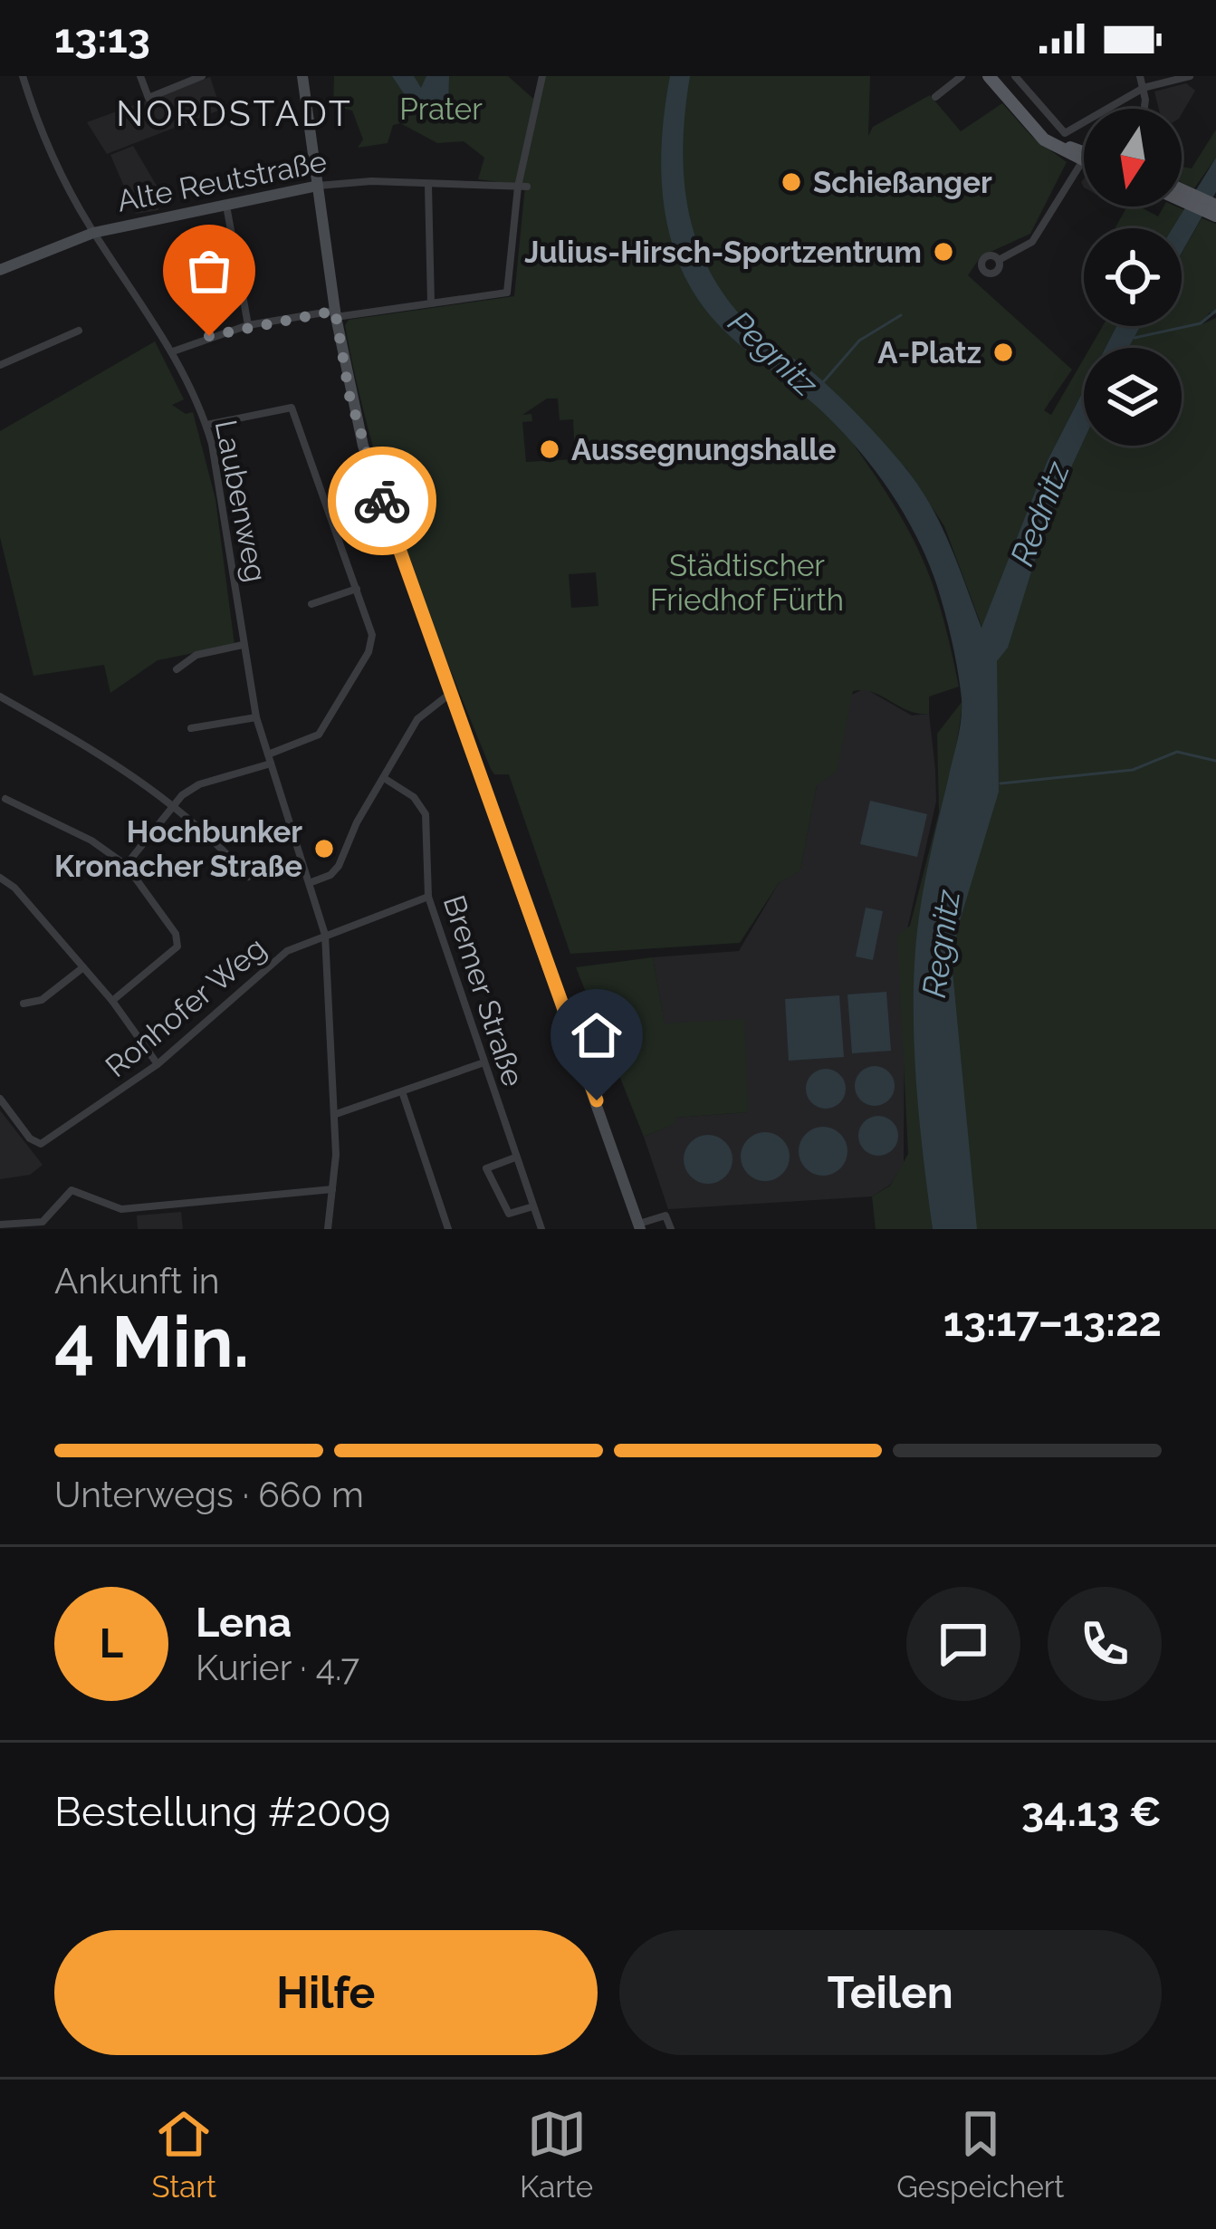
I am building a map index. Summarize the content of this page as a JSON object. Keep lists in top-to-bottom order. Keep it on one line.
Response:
{"streets":{"main road":["Alte Reutstraße"],"street":["Laubenweg","Bremer Straße","Ronhofer Weg"]},"crossings":[["Alte Reutstraße","Laubenweg"],["Laubenweg","Ronhofer Weg"],["Bremer Straße","Ronhofer Weg"]],"districts":["NORDSTADT"],"water":["Pegnitz","Rednitz","Regnitz"],"parks":["Prater","Städtischer Friedhof Fürth"],"places":["Schießanger","Julius-Hirsch-Sportzentrum","A-Platz","Aussegnungshalle","Hochbunker Kronacher Straße"],"north":"bottom","page":{"status":"13:13","heading":["4 Min.","Ankunft in","13:17–13:22"],"panel":["Lena","Kurier · 4.7","Bestellung #2009","34.13 €"],"bar":"Unterwegs · 660 m","round":"L","buttons":["Hilfe","Teilen"],"tabs":["Start","Karte","Gespeichert"]}}
